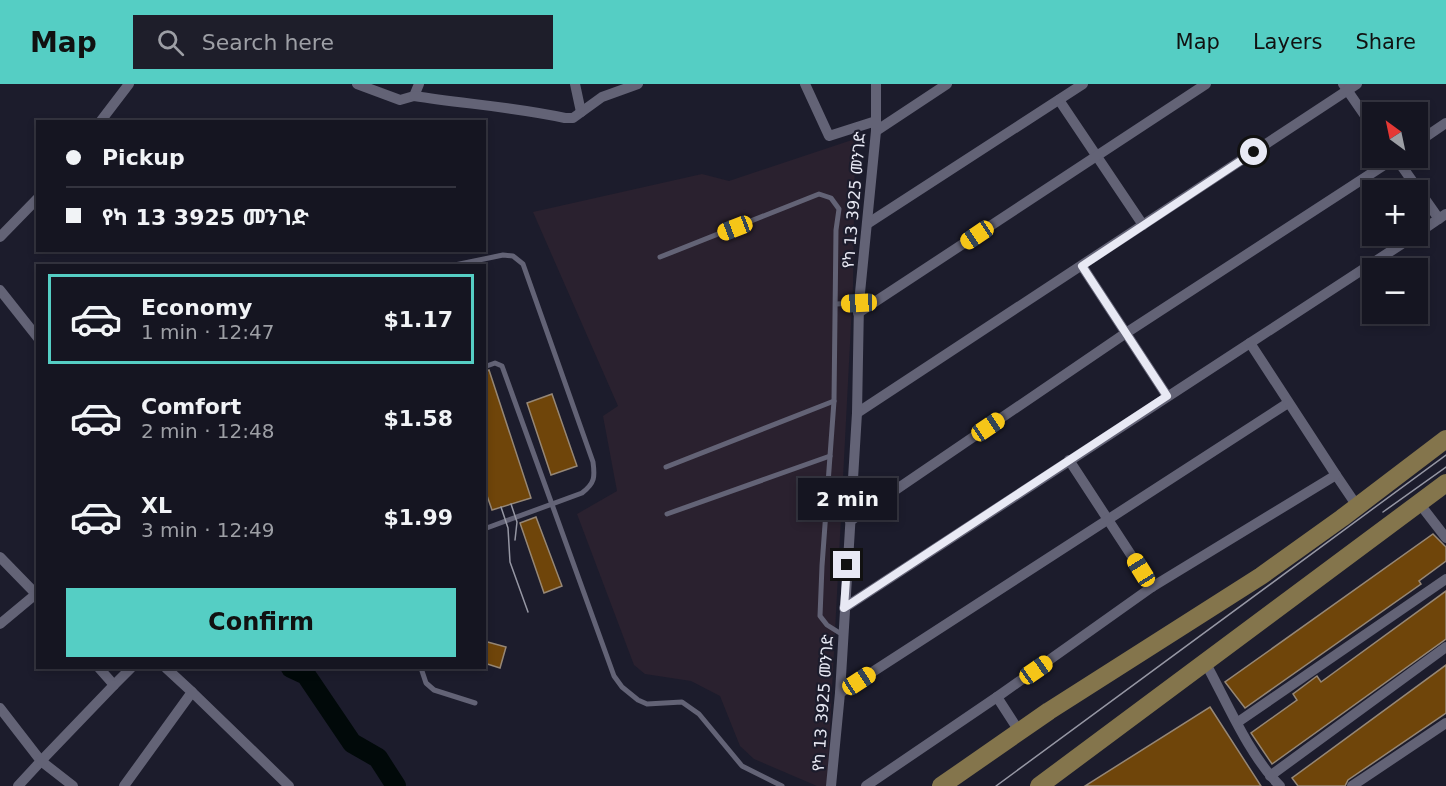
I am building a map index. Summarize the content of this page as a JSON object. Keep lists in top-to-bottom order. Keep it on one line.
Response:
{"streets":{"street":["የካ 13 3925 መንገድ"]},"north":"top left","page":{"header":"Map","search":"Search here","nav":["Map","Layers","Share"],"map_buttons":["+","−"],"banner":["Pickup","የካ 13 3925 መንገድ"],"list":[{"name":"Economy","note":"1 min · 12:47","value":"$1.17"},{"name":"Comfort","note":"2 min · 12:48","value":"$1.58"},{"name":"XL","note":"3 min · 12:49","value":"$1.99"}],"bubble":"2 min","buttons":"Confirm"}}
